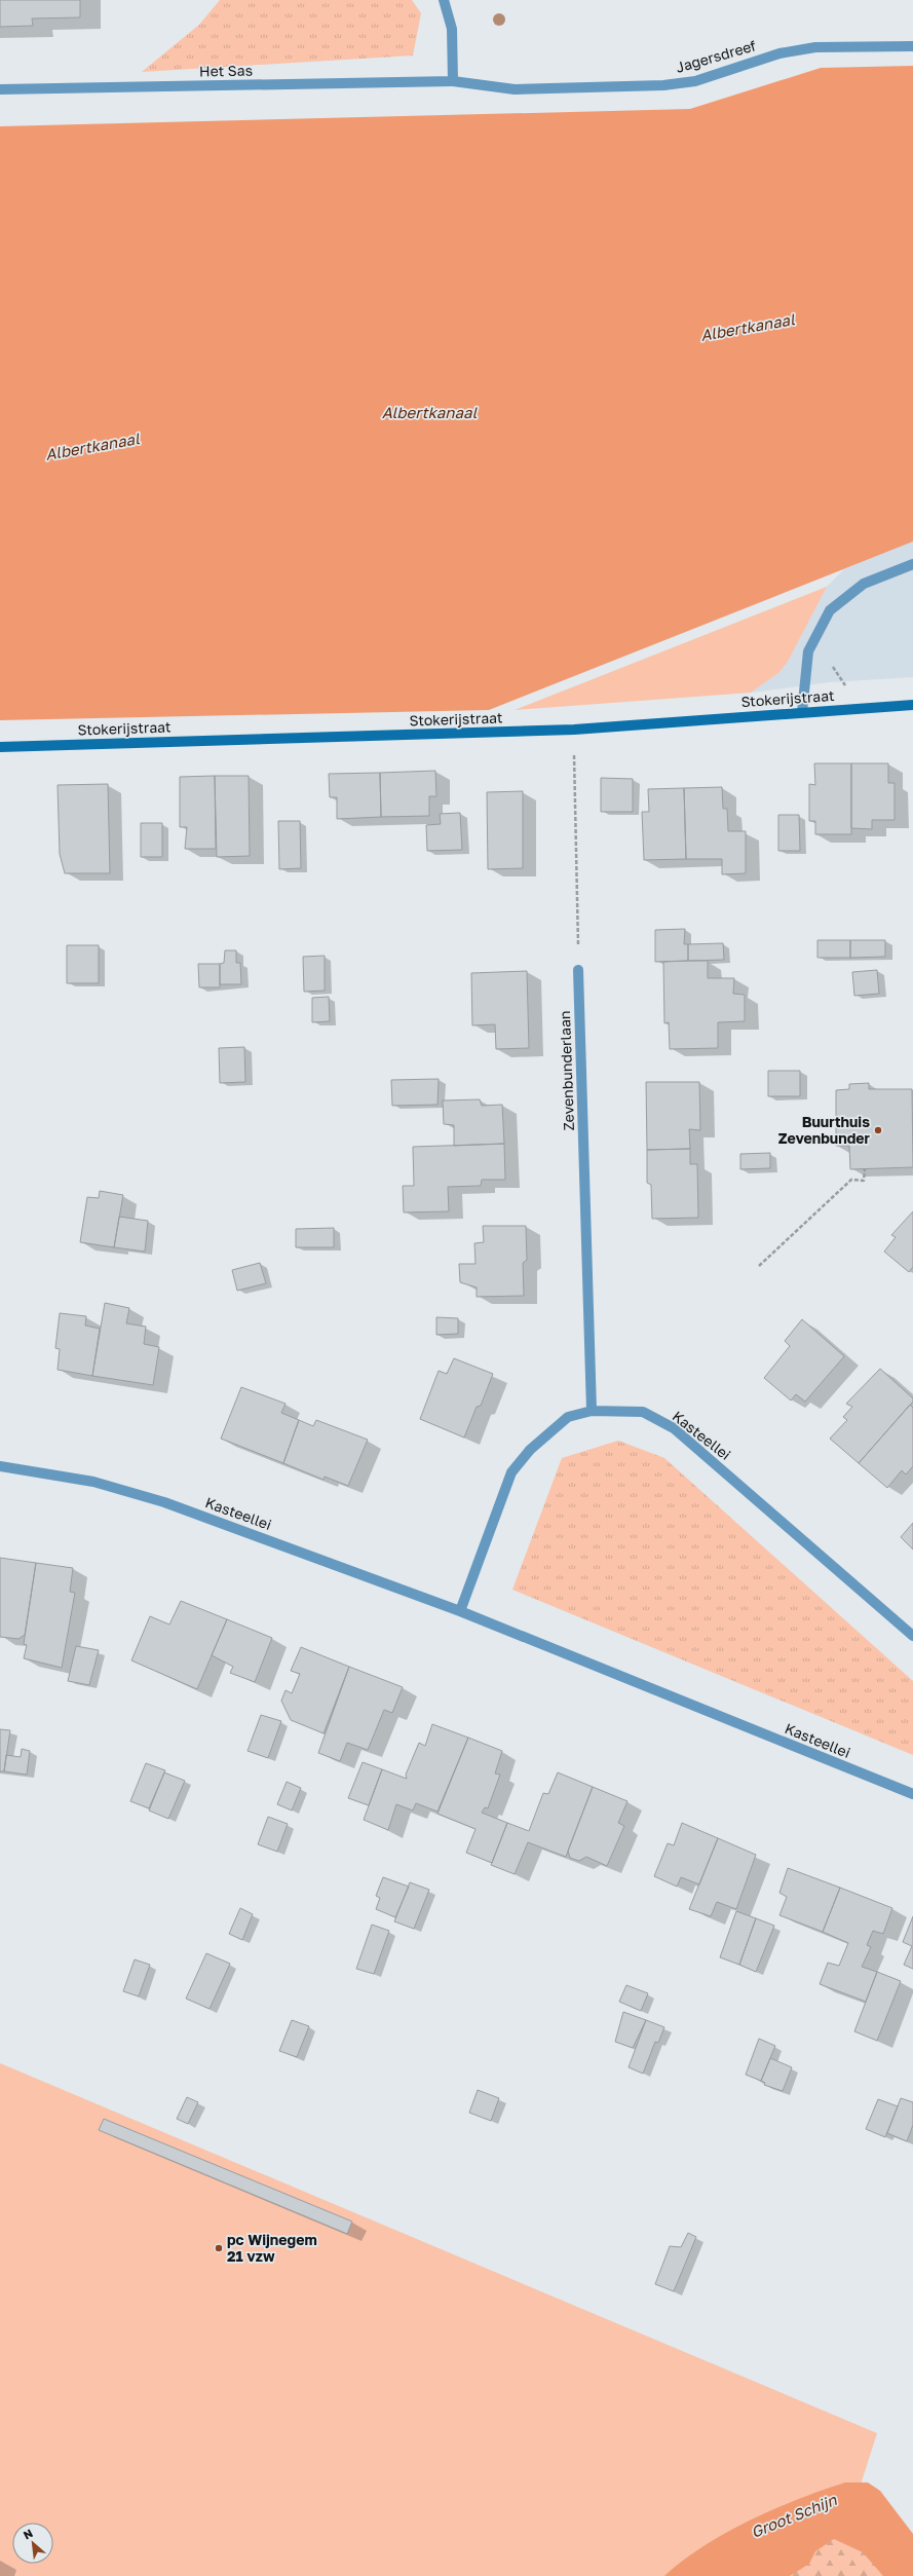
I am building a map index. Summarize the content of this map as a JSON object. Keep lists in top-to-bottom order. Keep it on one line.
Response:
{"streets":{"street":["Jagersdreef","Het Sas","Stokerijstraat","Zevenbunderlaan","Kasteellei"]},"crossings":[["Jagersdreef","Het Sas"],["Zevenbunderlaan","Kasteellei"]],"water":["Albertkanaal","Groot Schijn"],"places":["Buurthuis Zevenbunder","pc Wijnegem 21 vzw"],"north":"top left"}
